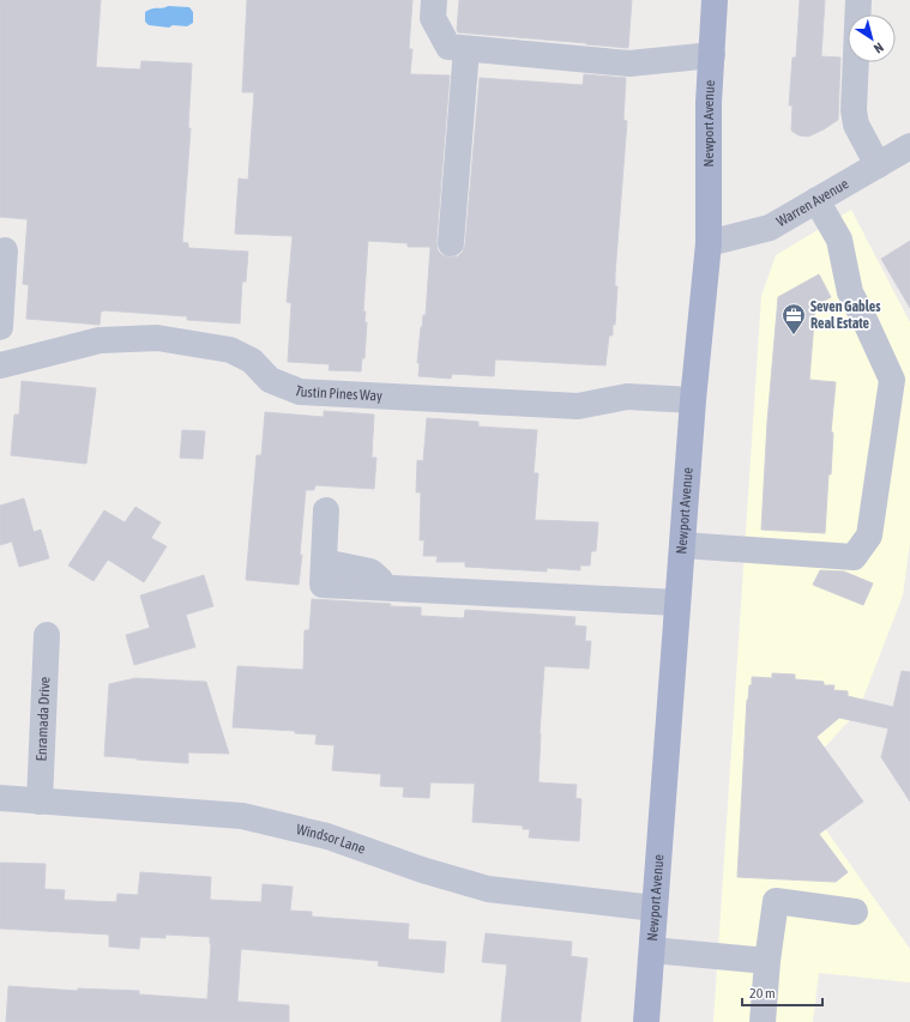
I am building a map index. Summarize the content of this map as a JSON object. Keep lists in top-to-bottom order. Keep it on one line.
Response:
{"streets":{"main road":["Newport Avenue"],"street":["Warren Avenue","Tustin Pines Way","Enramada Drive","Windsor Lane"]},"crossings":[["Newport Avenue","Warren Avenue"],["Newport Avenue","Tustin Pines Way"],["Newport Avenue","Windsor Lane"],["Enramada Drive","Windsor Lane"]],"places":{"office":["Seven Gables Real Estate"]},"scale_bar":"20 m","north":"bottom right"}
